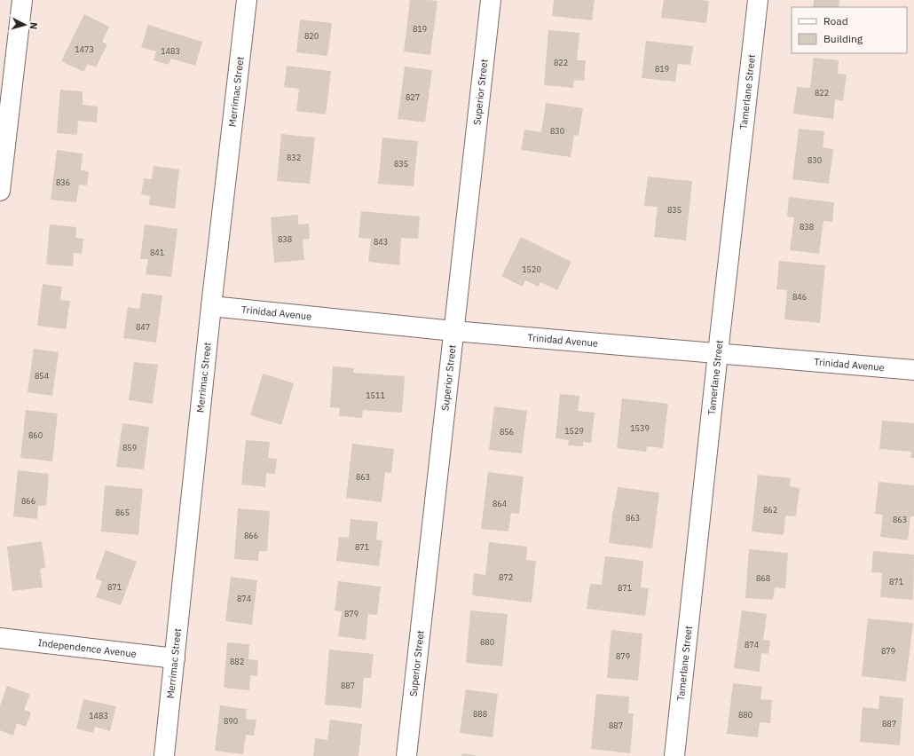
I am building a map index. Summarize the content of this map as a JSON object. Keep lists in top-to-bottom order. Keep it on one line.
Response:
{"streets":{"street":["Merrimac Street","Superior Street","Tamerlane Street","Trinidad Avenue","Independence Avenue"]},"crossings":[["Merrimac Street","Trinidad Avenue"],["Merrimac Street","Independence Avenue"],["Superior Street","Trinidad Avenue"],["Tamerlane Street","Trinidad Avenue"]],"house_numbers":["819","820","1473","1483","822","819","822","827","830","832","830","835","836","835","838","838","843","841","1520","846","847","854","1511","1539","1529","856","860","859","863","866","864","862","865","863","863","866","871","872","868","871","871","871","874","879","880","874","879","879","882","887","888","880","1483","890","887","887"],"legend":["Road","Building"],"north":"right"}
